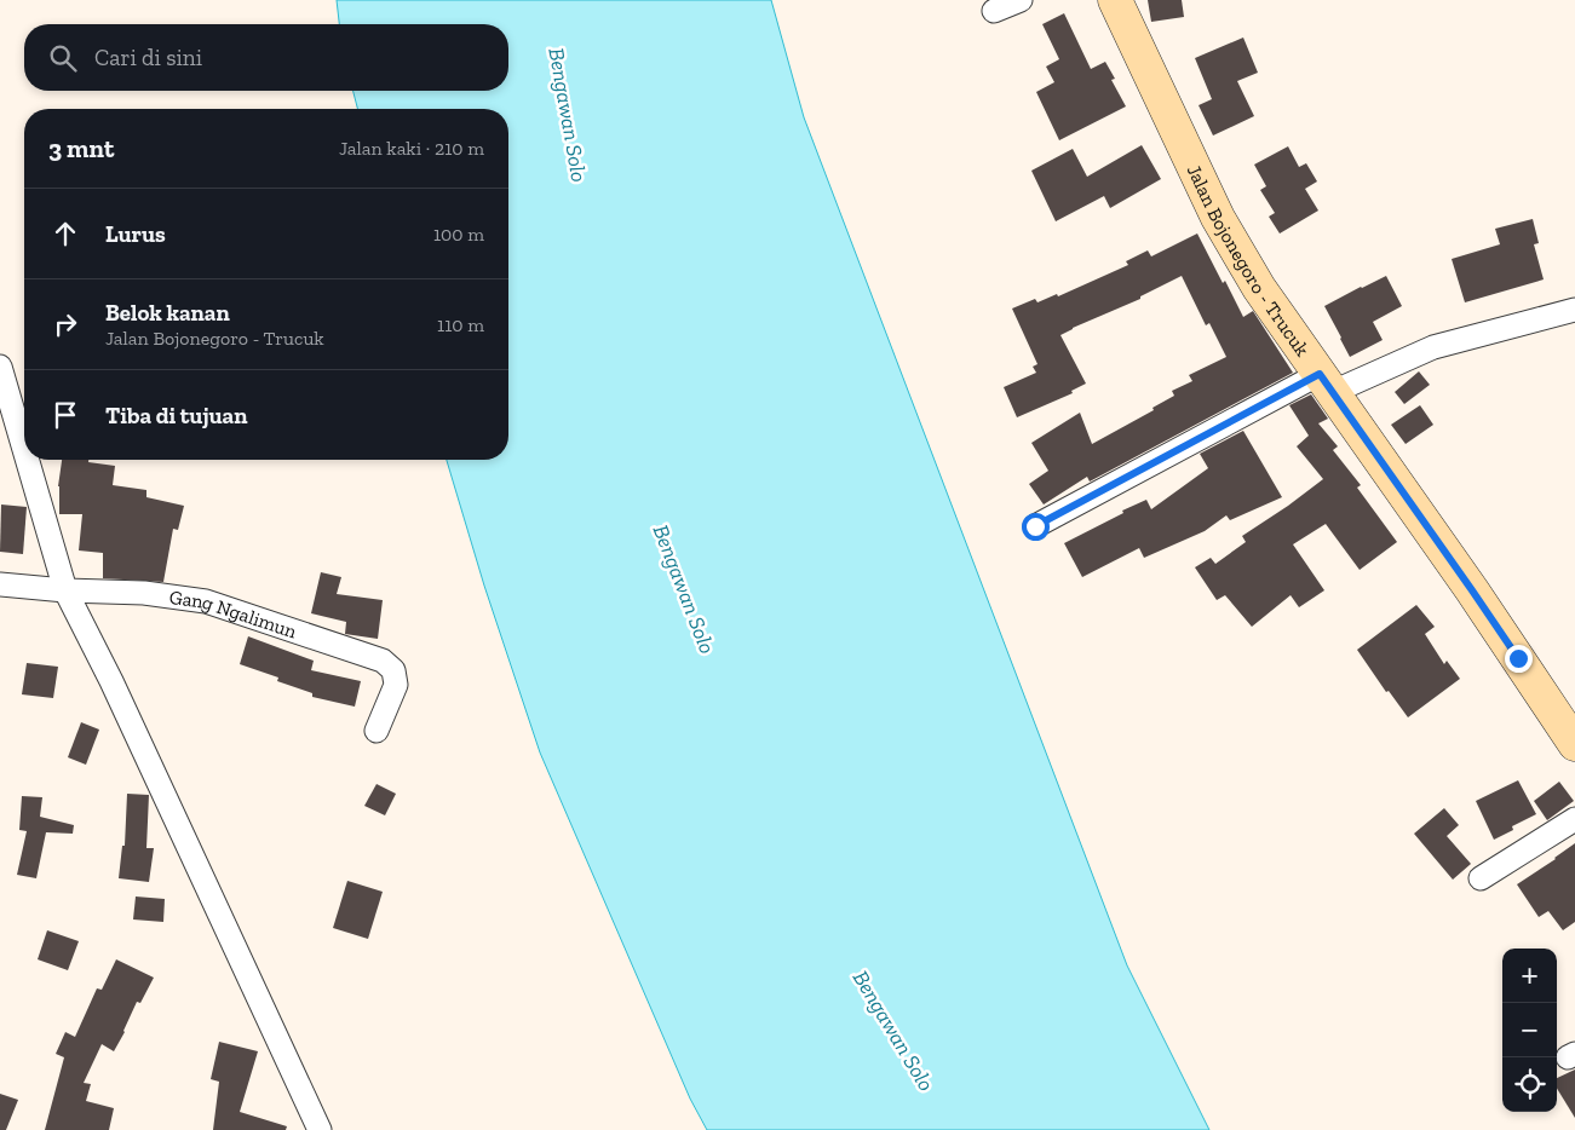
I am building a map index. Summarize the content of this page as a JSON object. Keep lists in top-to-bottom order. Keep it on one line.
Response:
{"streets":{"street":["Jalan Bojonegoro - Trucuk","Gang Ngalimun"]},"water":["Bengawan Solo"],"page":{"search":"Cari di sini","heading":["3 mnt","Jalan kaki · 210 m"],"list":[["Lurus","100 m"],["Belok kanan","Jalan Bojonegoro - Trucuk","110 m"],"Tiba di tujuan"],"map_buttons":["+","−"]}}
